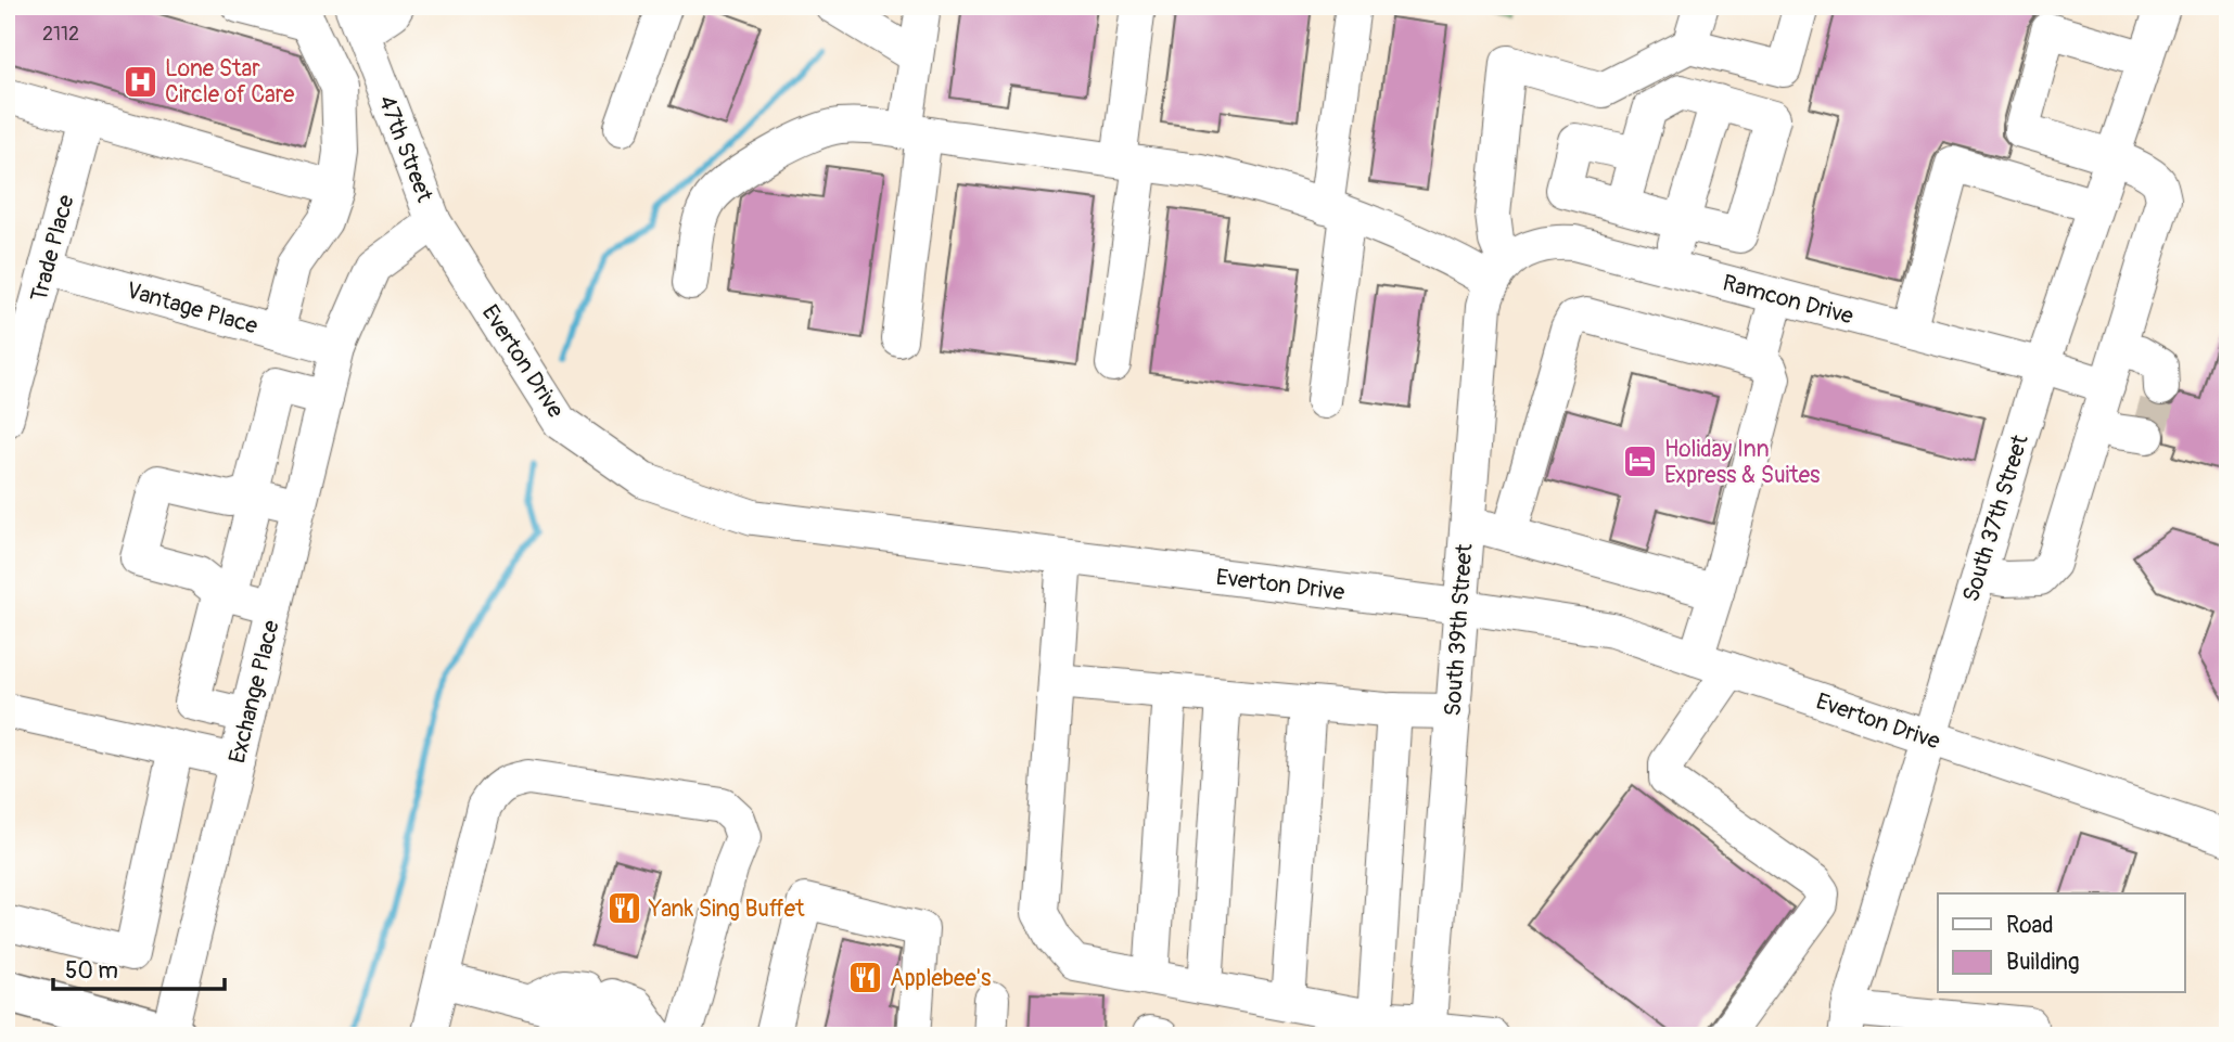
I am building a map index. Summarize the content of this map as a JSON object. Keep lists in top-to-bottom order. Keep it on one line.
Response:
{"streets":{"street":["47th Street","Trade Place","Ramcon Drive","Vantage Place","Everton Drive","South 37th Street","South 39th Street","Exchange Place"]},"crossings":[["47th Street","Vantage Place"],["47th Street","Everton Drive"],["47th Street","Exchange Place"],["Trade Place","Vantage Place"],["Ramcon Drive","South 37th Street"],["Ramcon Drive","South 39th Street"],["Vantage Place","Exchange Place"],["Everton Drive","South 37th Street"],["Everton Drive","South 39th Street"]],"places":{"hospital":["Lone Star Circle of Care"],"hotel":["Holiday Inn Express & Suites"],"restaurant":["Yank Sing Buffet","Applebee's"]},"house_numbers":["2112"],"legend":["Road","Building"],"scale_bar":"50 m"}
